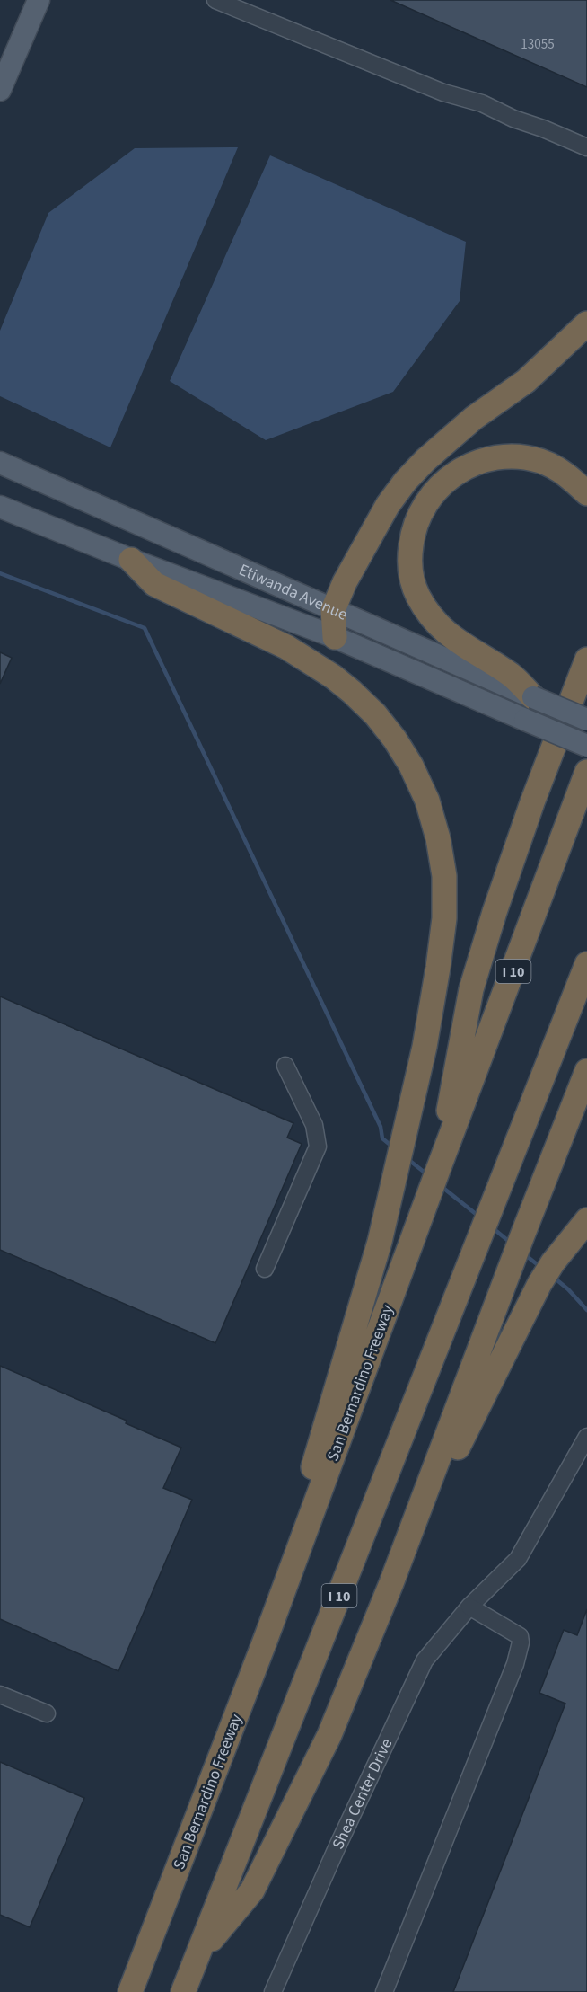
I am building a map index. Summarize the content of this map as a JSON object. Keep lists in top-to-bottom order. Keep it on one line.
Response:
{"streets":{"highway":["I 10","San Bernardino Freeway"],"main road":["Etiwanda Avenue"],"street":["Shea Center Drive"]},"house_numbers":["13055"]}
